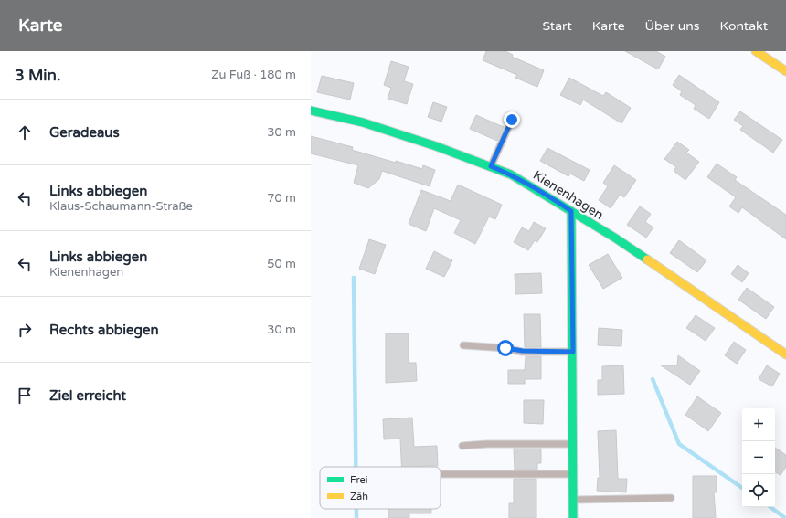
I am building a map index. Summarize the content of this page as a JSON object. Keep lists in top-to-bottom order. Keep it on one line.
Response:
{"streets":{"street":["Kienenhagen"]},"legend":["Frei","Zäh"],"page":{"header":"Karte","nav":["Start","Karte","Über uns","Kontakt"],"heading":["3 Min.","Zu Fuß · 180 m"],"list":[["Geradeaus","30 m"],["Links abbiegen","Klaus-Schaumann-Straße","70 m"],["Links abbiegen","Kienenhagen","50 m"],["Rechts abbiegen","30 m"],"Ziel erreicht"],"map_buttons":["+","−"]}}
